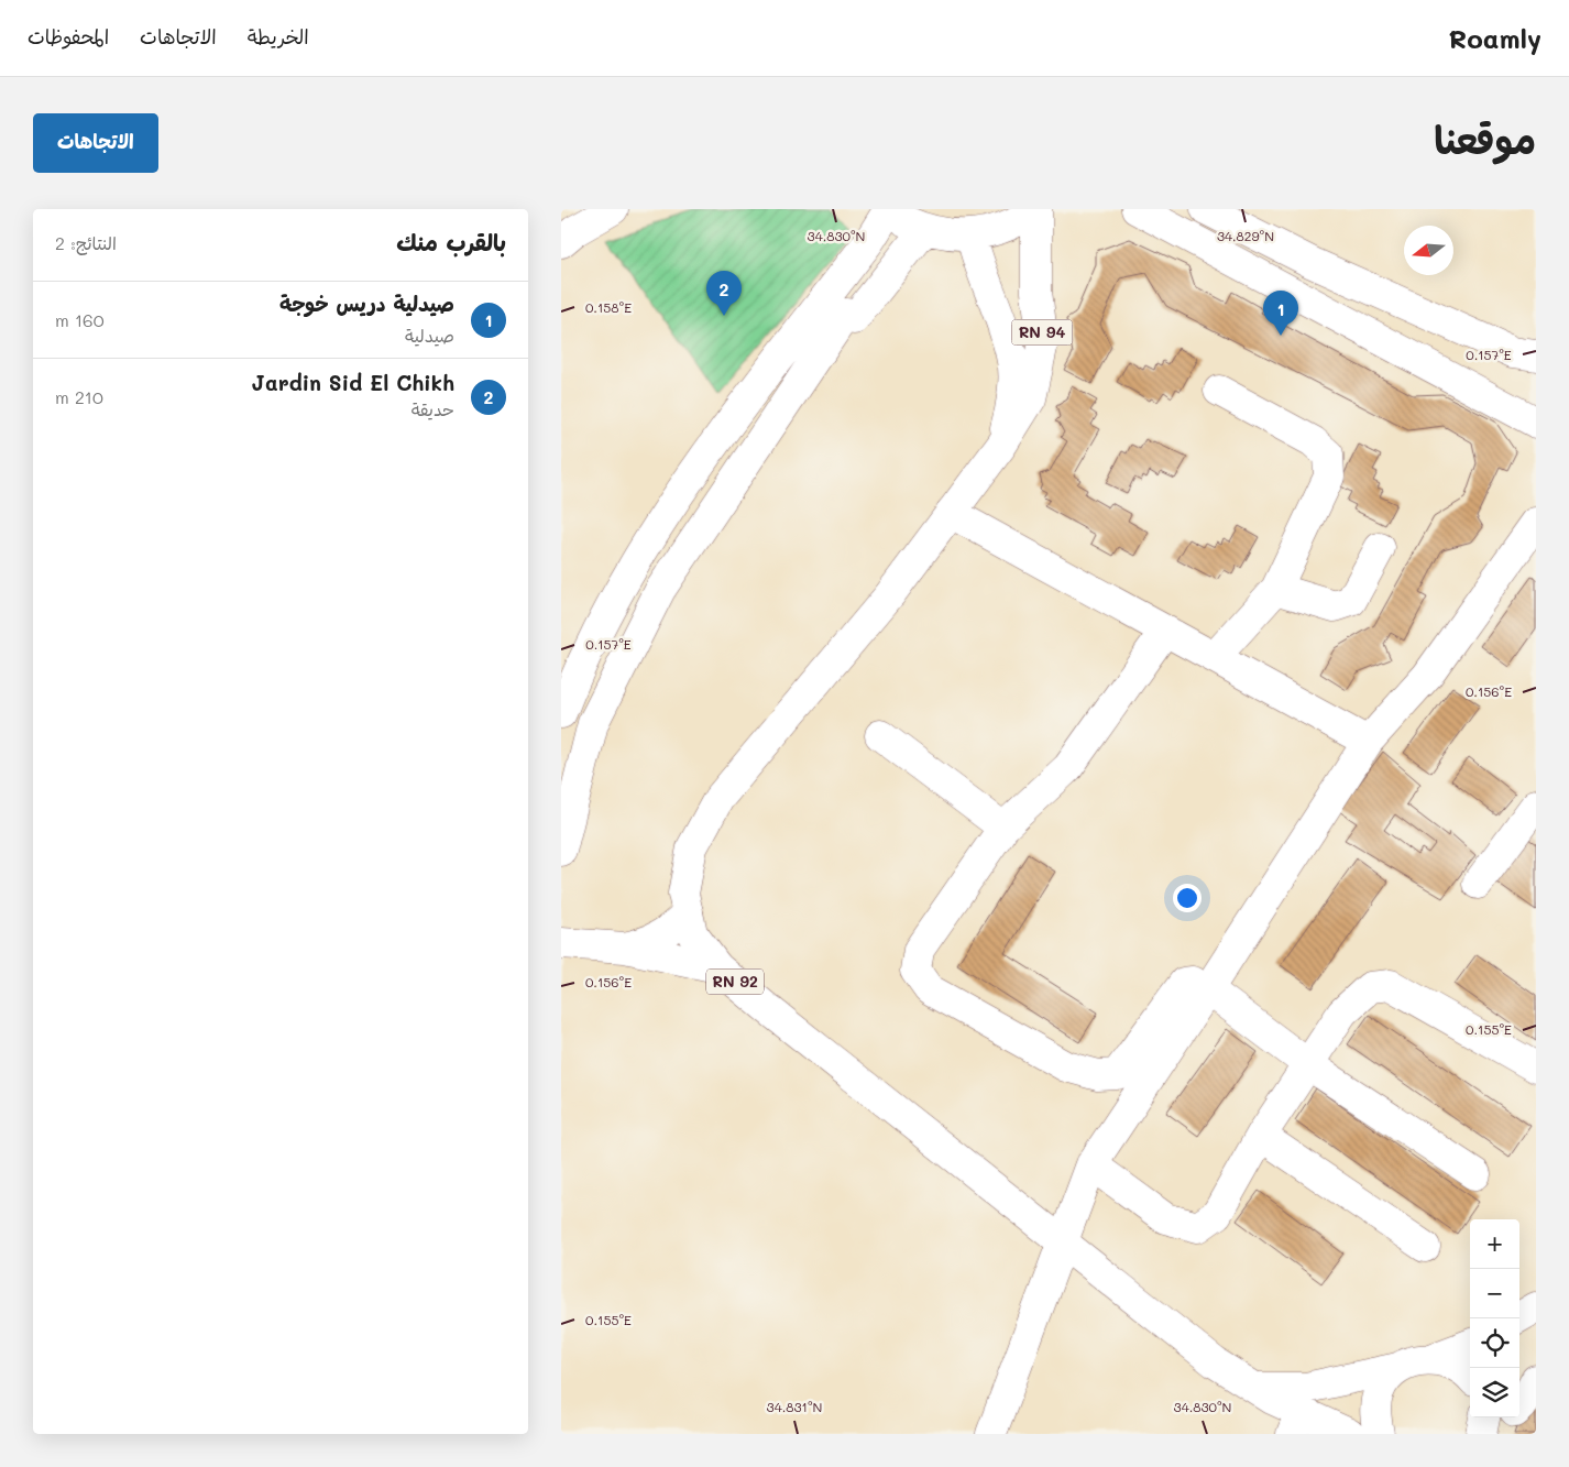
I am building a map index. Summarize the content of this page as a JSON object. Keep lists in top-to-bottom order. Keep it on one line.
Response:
{"streets":{"main road":["RN 94","RN 92"]},"crossings":[["RN 94","RN 92"]],"north":"left","page":{"header":"Roamly","nav":["الخريطة","الاتجاهات","المحفوظات"],"title":"موقعنا","buttons":"الاتجاهات","heading":["بالقرب منك","النتائج: 2"],"pins":["2","1"],"list":[{"mark":"1","name":"صيدلية دريس خوجة","note":"صيدلية","value":"160 m"},{"mark":"2","name":"Jardin Sid El Chikh","note":"حديقة","value":"210 m"}],"map_buttons":["+","−"]},"coordinates":["34.830°N","34.829°N","0.158°E","0.157°E","0.156°E","0.155°E","34.831°N"]}
